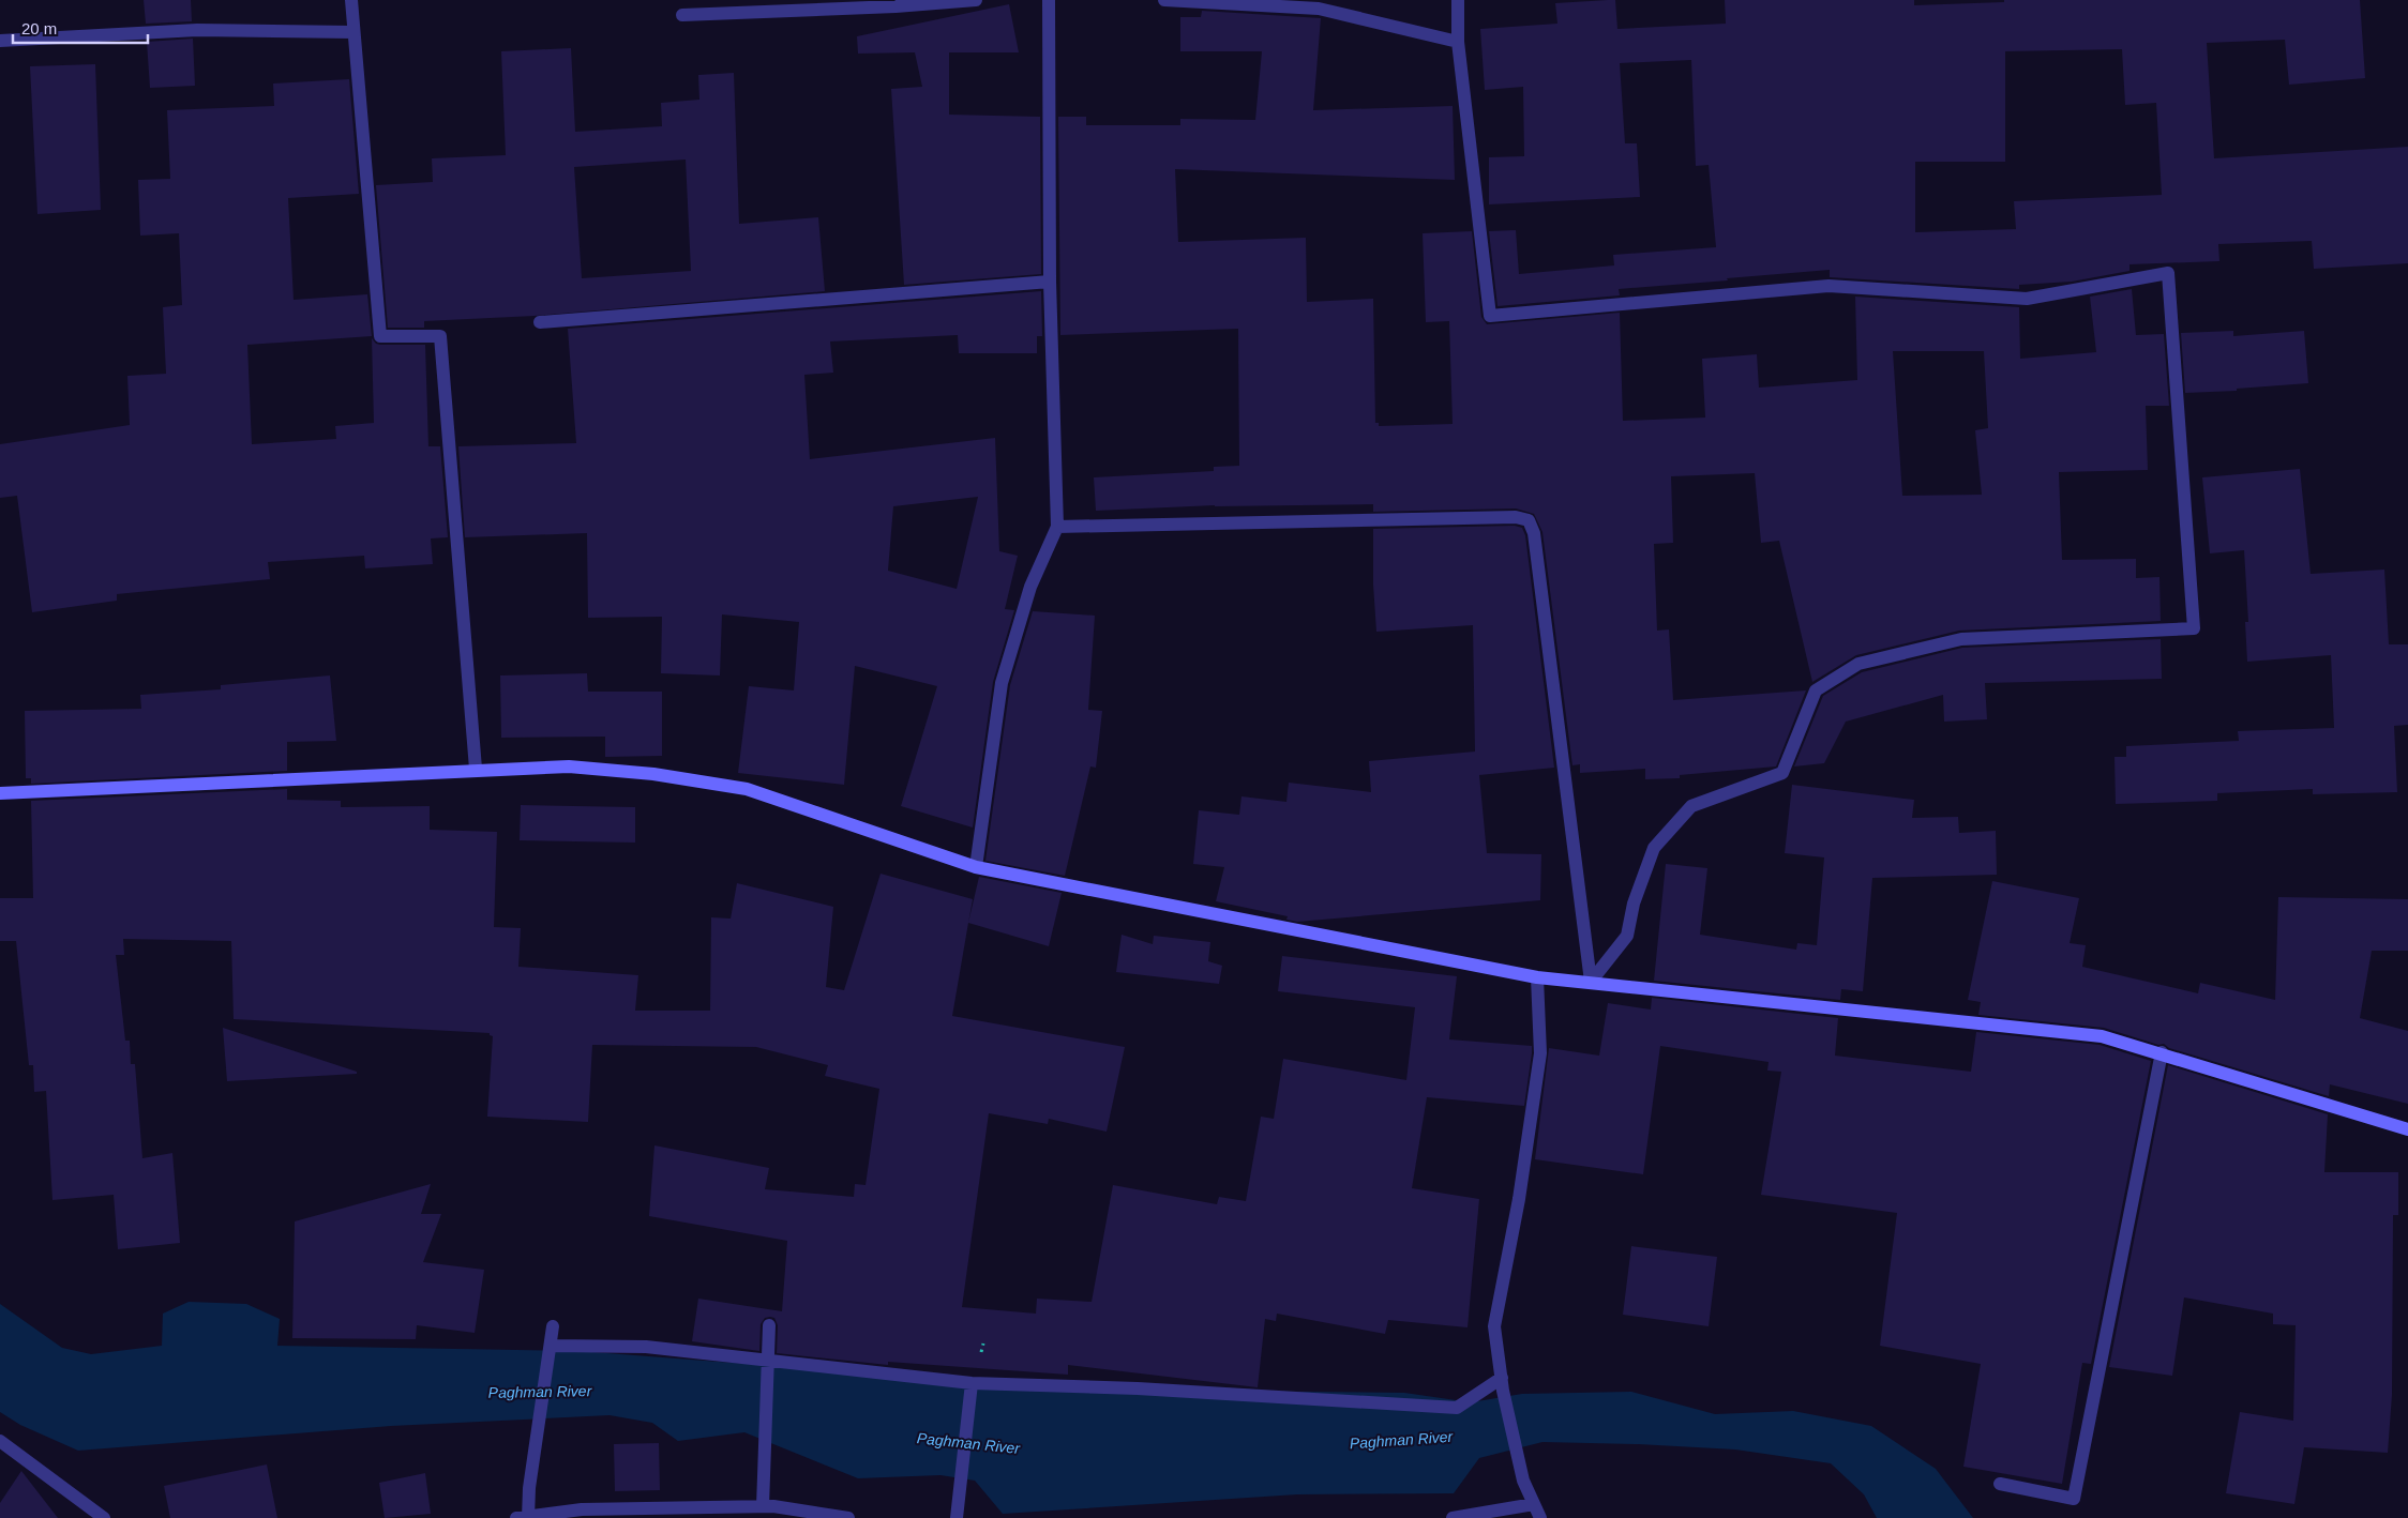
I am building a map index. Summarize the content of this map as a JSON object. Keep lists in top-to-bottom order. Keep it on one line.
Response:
{"water":["Paghman River"],"scale_bar":"20 m"}
